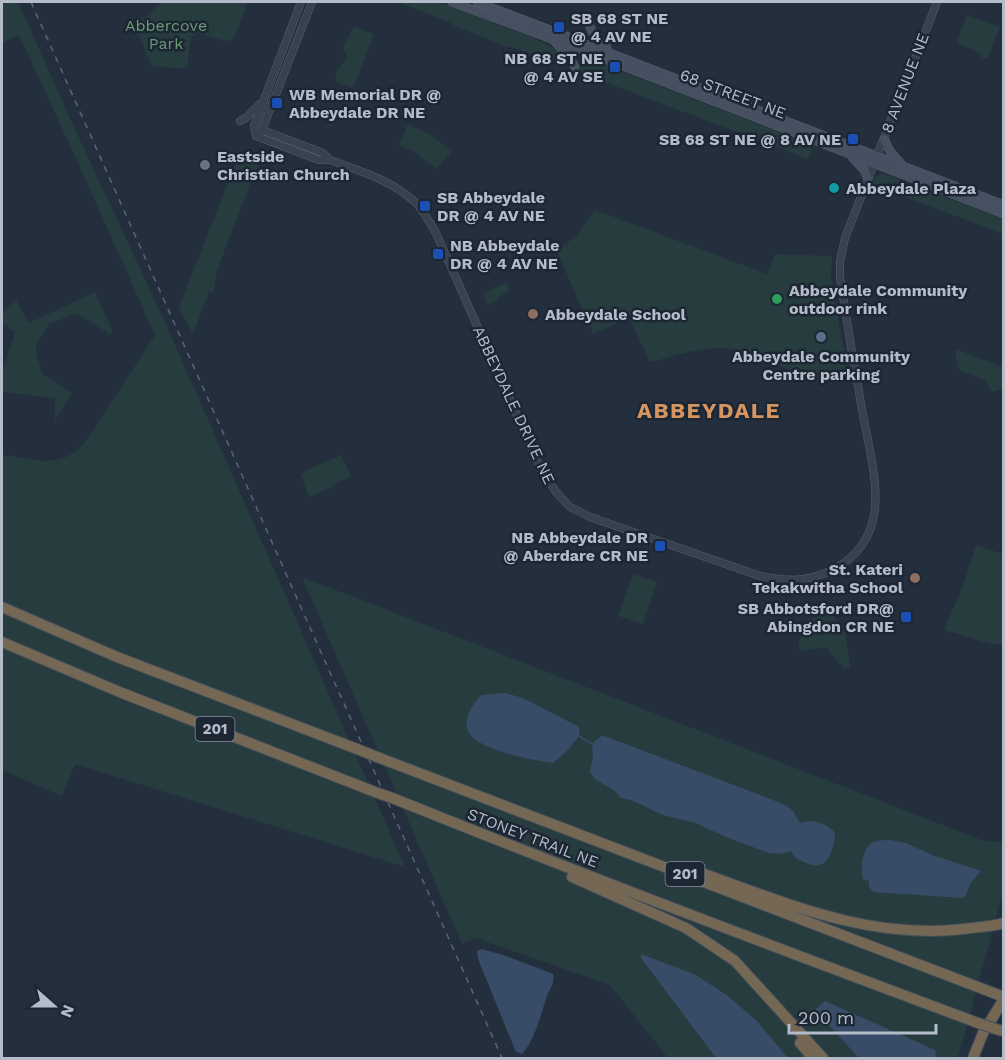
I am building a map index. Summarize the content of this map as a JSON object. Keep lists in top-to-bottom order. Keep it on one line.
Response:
{"streets":{"highway":["201","STONEY TRAIL NE"],"main road":["68 STREET NE"],"street":["8 AVENUE NE","ABBEYDALE DRIVE NE"]},"crossings":[["8 AVENUE NE","68 STREET NE"],["8 AVENUE NE","ABBEYDALE DRIVE NE"],["68 STREET NE","ABBEYDALE DRIVE NE"]],"districts":["ABBEYDALE"],"parks":["Abbercove Park"],"places":{"transit":["SB 68 ST NE @ 4 AV NE","NB 68 ST NE @ 4 AV SE","WB Memorial DR @ Abbeydale DR NE","SB 68 ST NE @ 8 AV NE","SB Abbeydale DR @ 4 AV NE","NB Abbeydale DR @ 4 AV NE","NB Abbeydale DR @ Aberdare CR NE","SB Abbotsford DR@ Abingdon CR NE"],"other":["Eastside Christian Church","Abbeydale Plaza","Abbeydale Community outdoor rink","Abbeydale School","Abbeydale Community Centre parking","St. Kateri Tekakwitha School"]},"scale_bar":"200 m","north":"right"}
